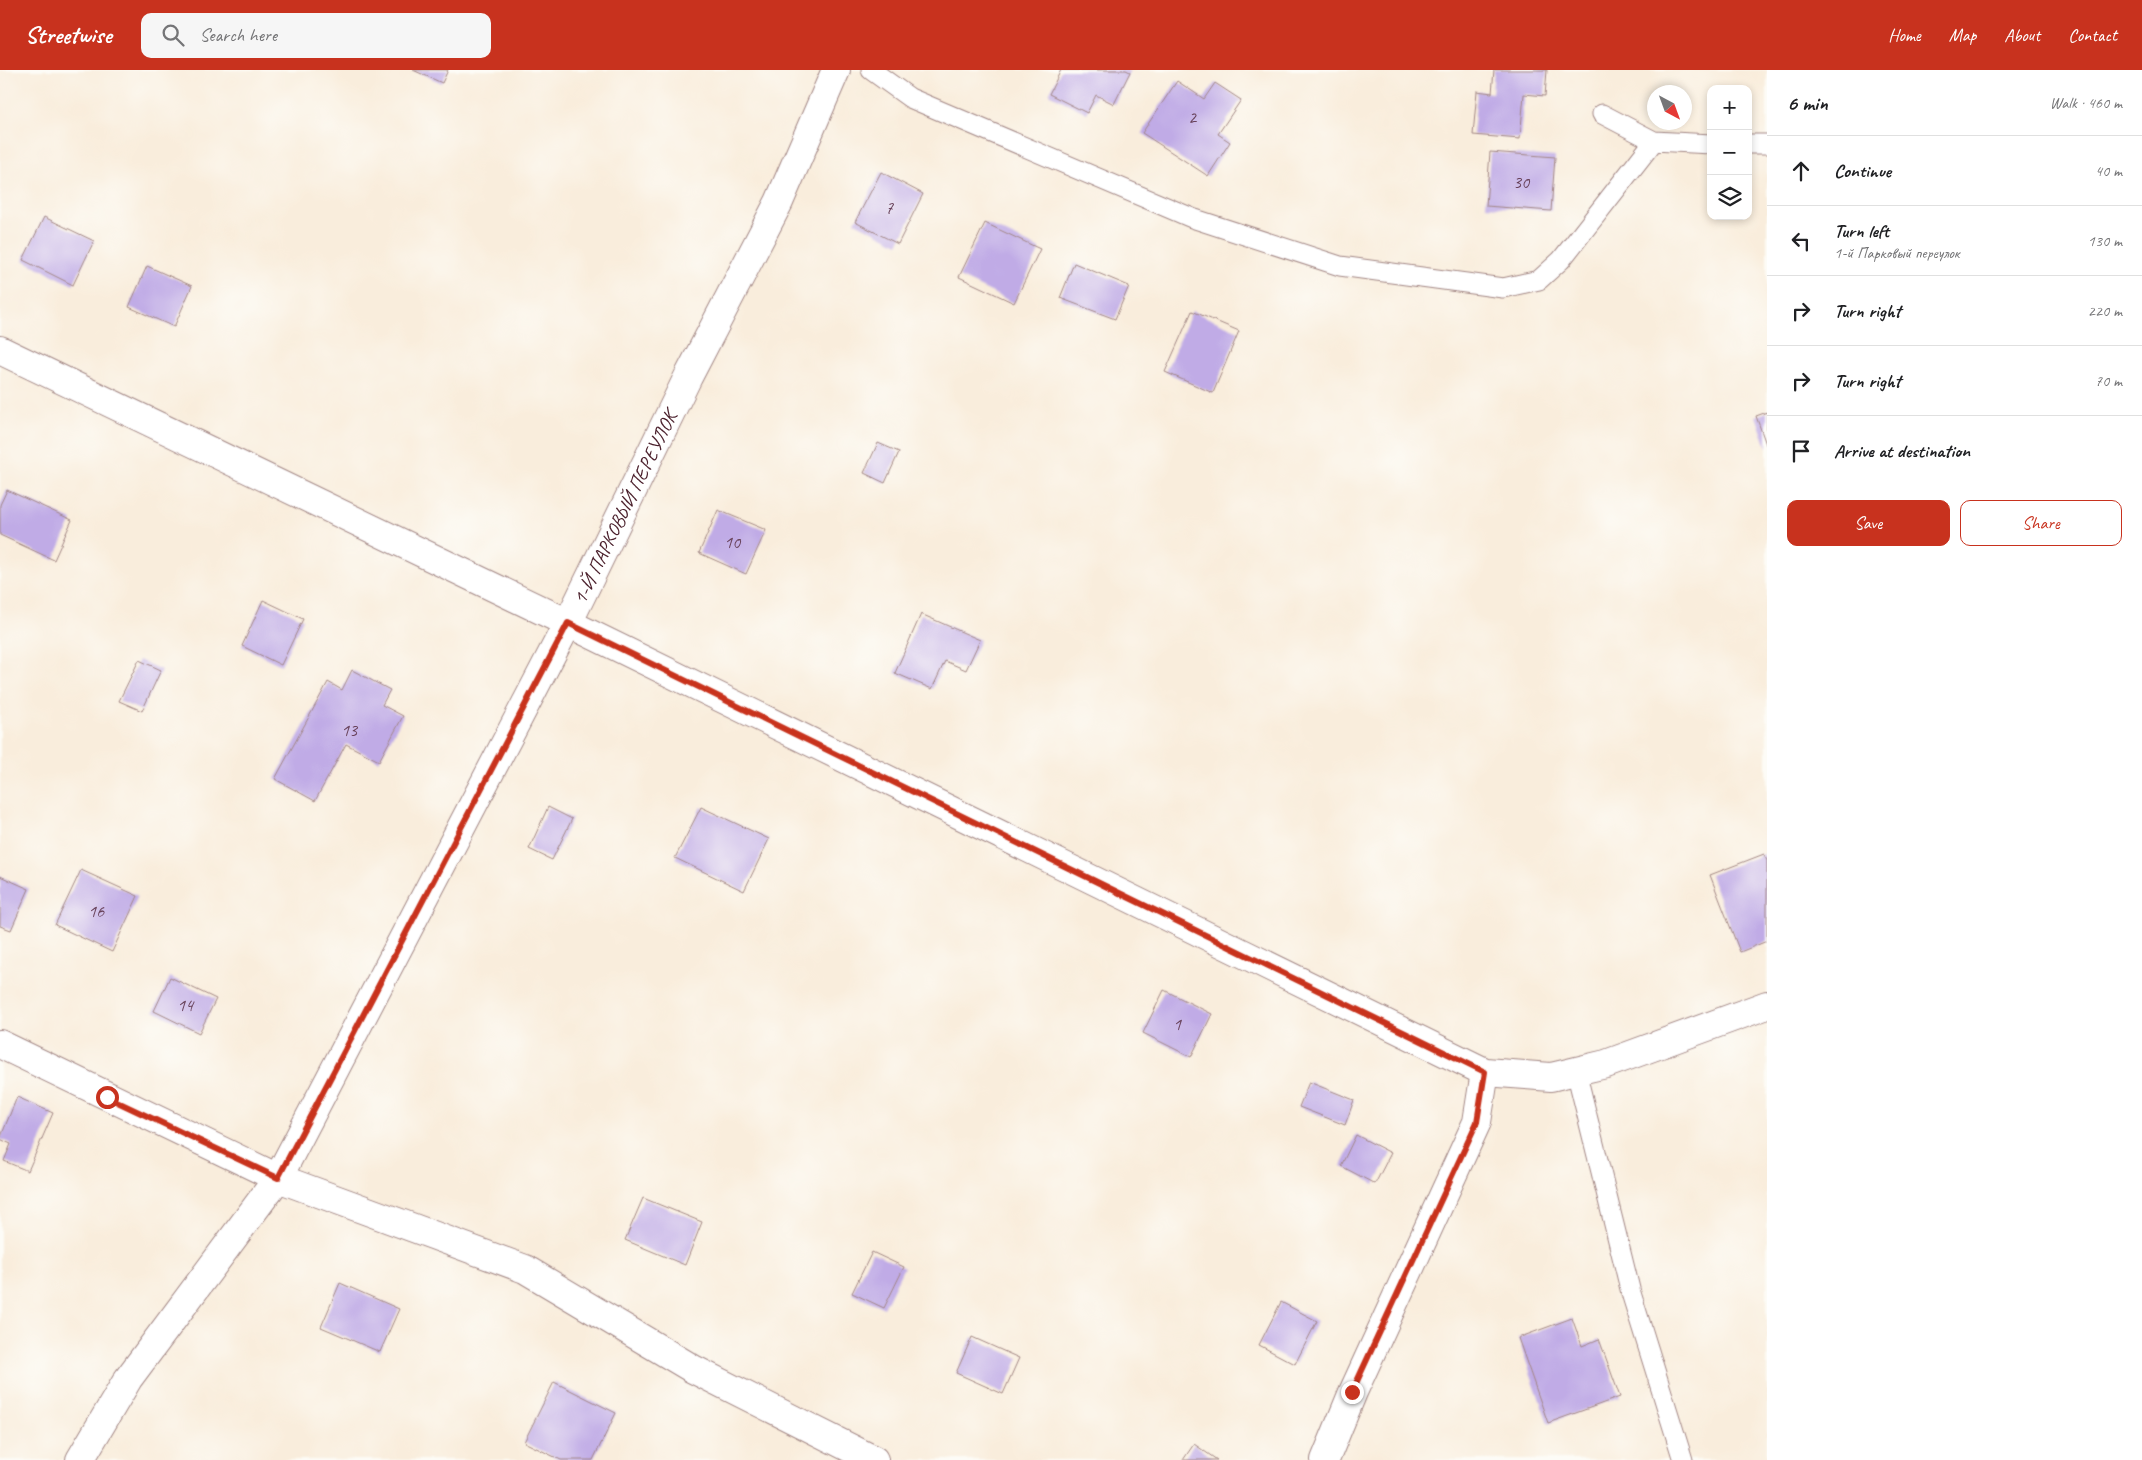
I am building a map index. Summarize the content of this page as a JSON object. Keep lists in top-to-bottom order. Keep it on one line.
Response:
{"streets":{"street":["1-Й ПАРКОВЫЙ ПЕРЕУЛОК"]},"house_numbers":["2","30","7","10","13","16","14","1"],"north":"bottom right","page":{"header":"Streetwise","search":"Search here","nav":["Home","Map","About","Contact"],"heading":["6 min","Walk · 460 m"],"map_buttons":["+","−"],"list":[["Continue","40 m"],["Turn left","1-й Парковый переулок","130 m"],["Turn right","220 m"],["Turn right","70 m"],"Arrive at destination"],"buttons":["Save","Share"]}}
